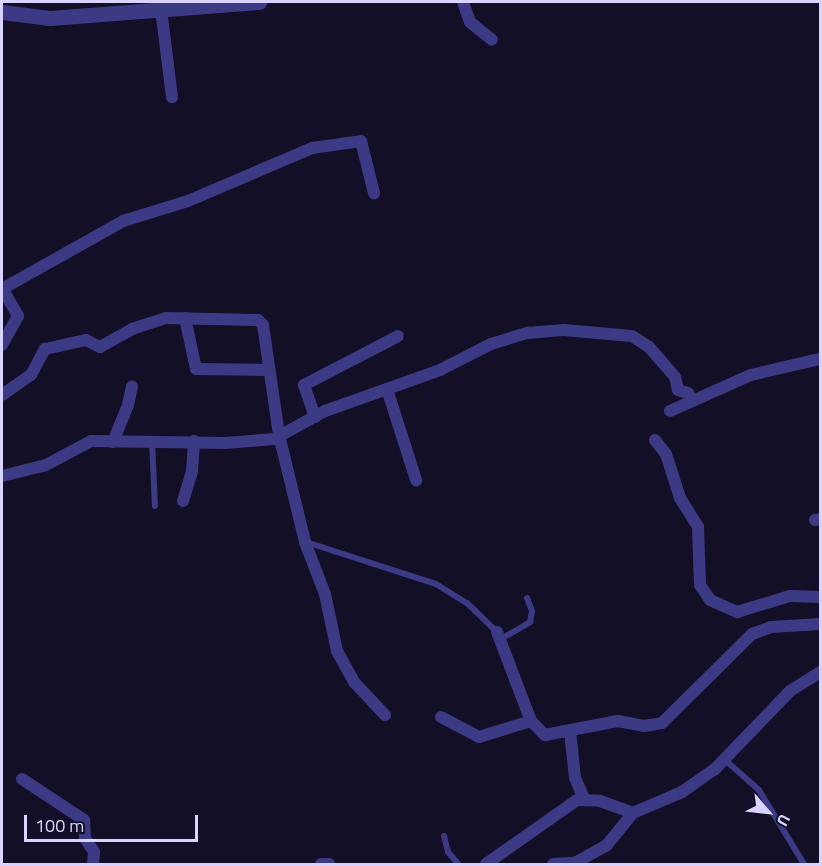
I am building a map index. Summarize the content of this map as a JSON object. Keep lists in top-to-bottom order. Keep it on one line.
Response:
{"scale_bar":"100 m","north":"bottom right"}
